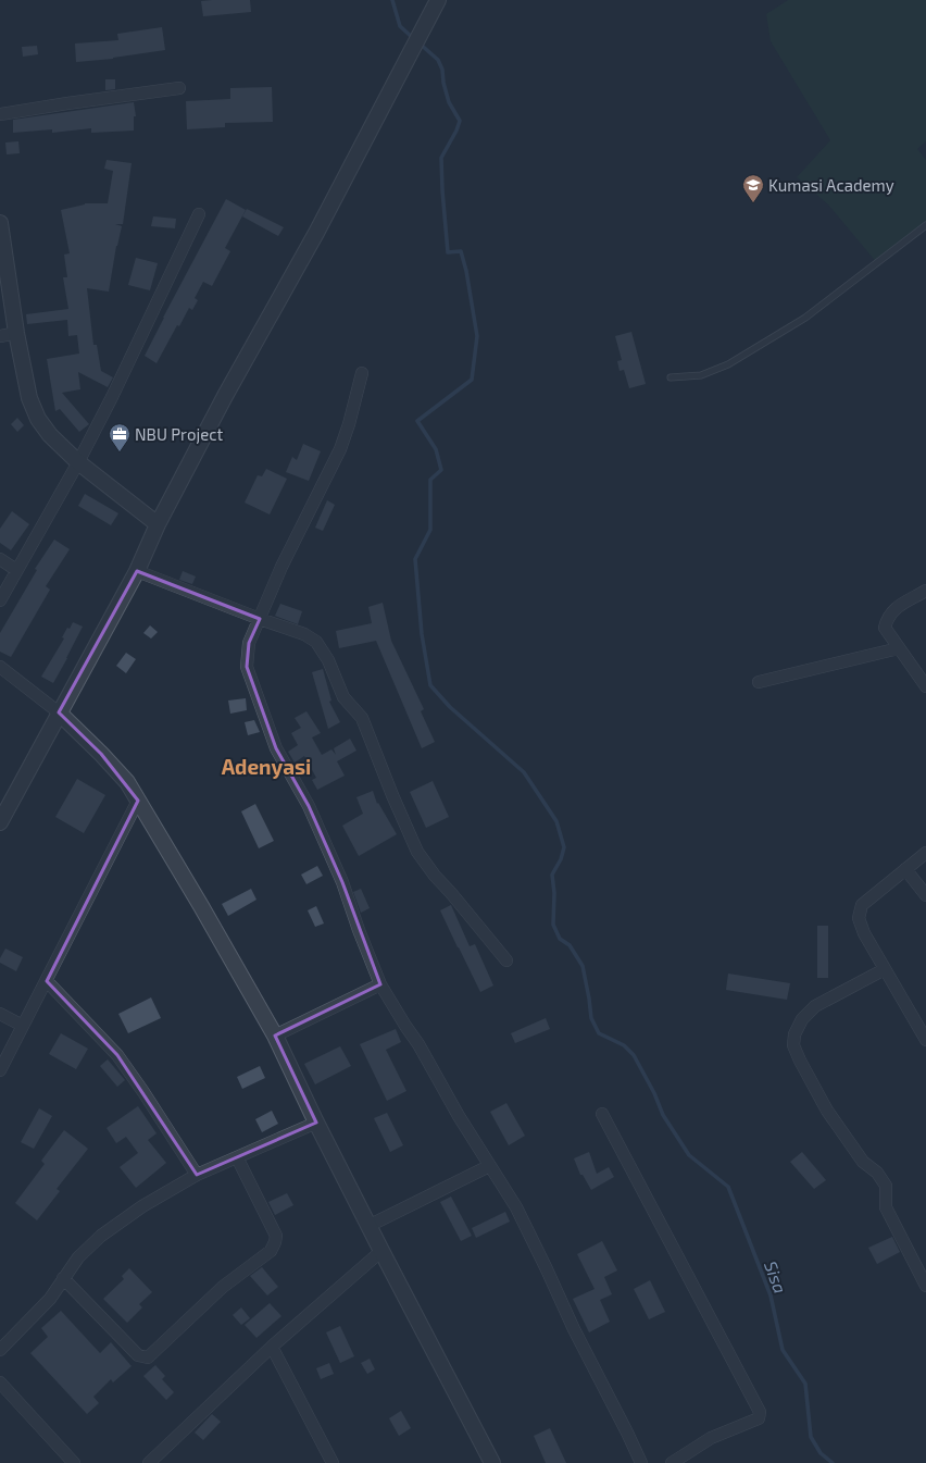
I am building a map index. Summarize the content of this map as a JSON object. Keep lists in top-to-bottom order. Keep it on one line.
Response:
{"districts":["Adenyasi"],"water":["Sisa"],"places":{"school or university":["Kumasi Academy"],"office":["NBU Project"]}}
